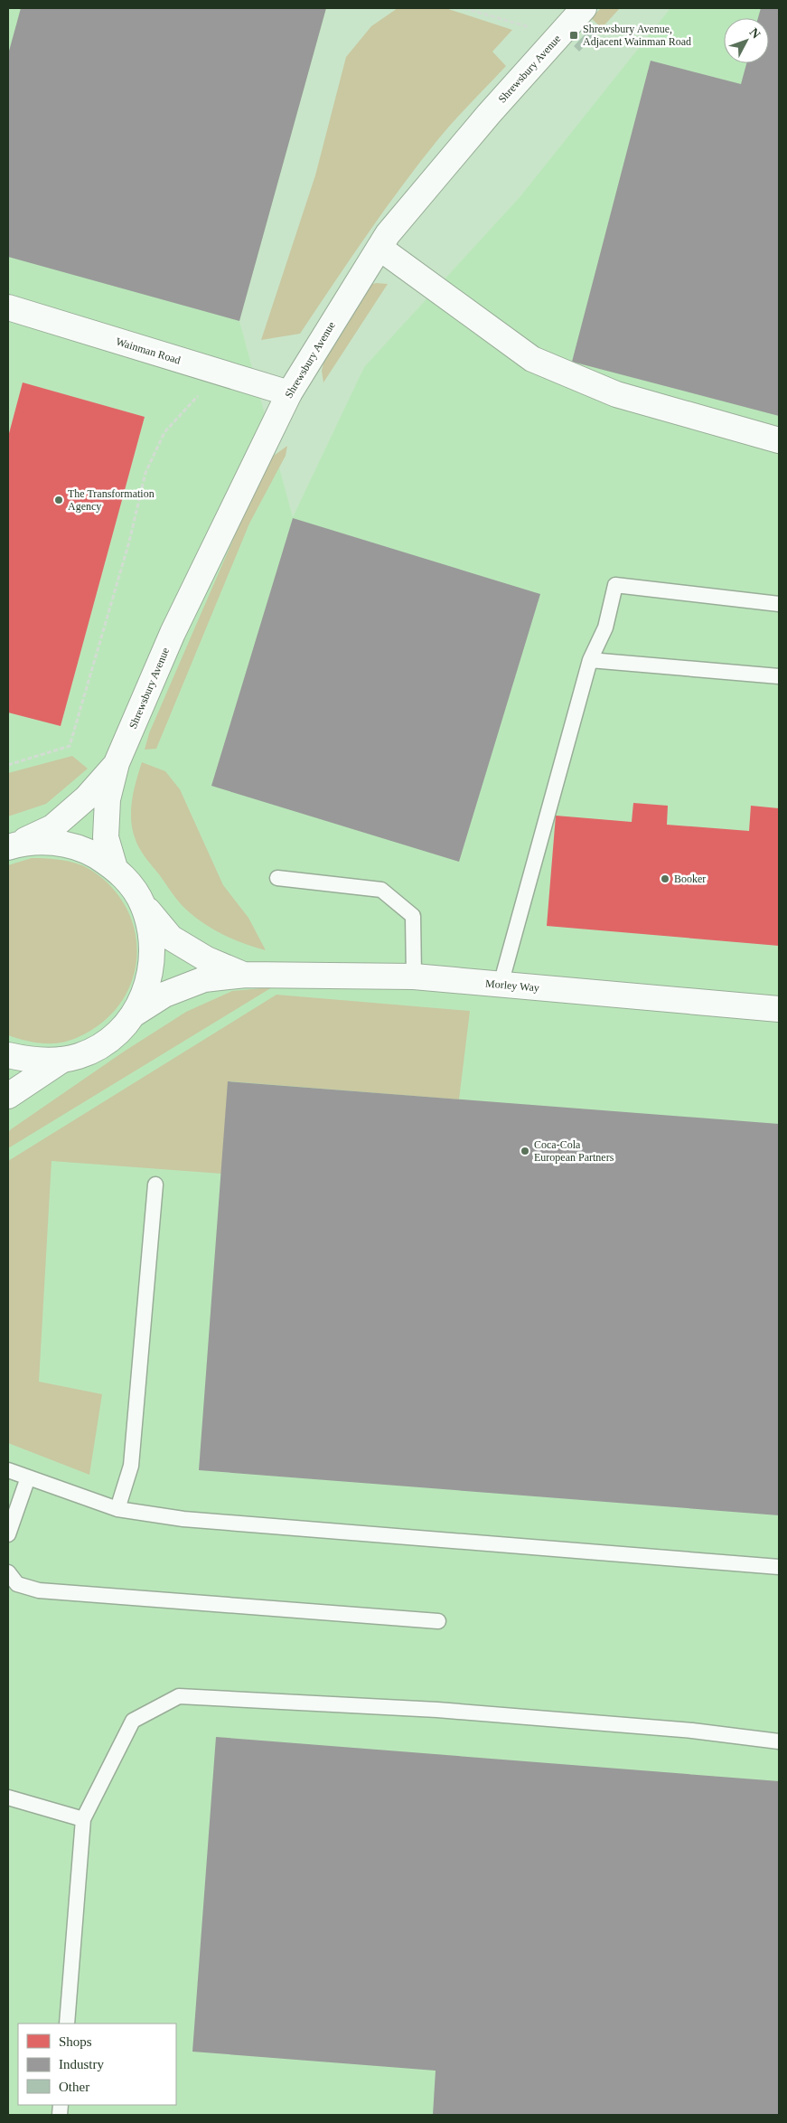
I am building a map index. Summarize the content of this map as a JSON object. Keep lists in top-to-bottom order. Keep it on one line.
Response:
{"streets":{"street":["Shrewsbury Avenue","Wainman Road","Morley Way"]},"crossings":[["Shrewsbury Avenue","Wainman Road"]],"places":{"transit":["Shrewsbury Avenue, Adjacent Wainman Road"],"other":["The Transformation Agency","Booker","Coca-Cola European Partners"]},"legend":["Shops","Industry","Other"],"north":"top right"}
